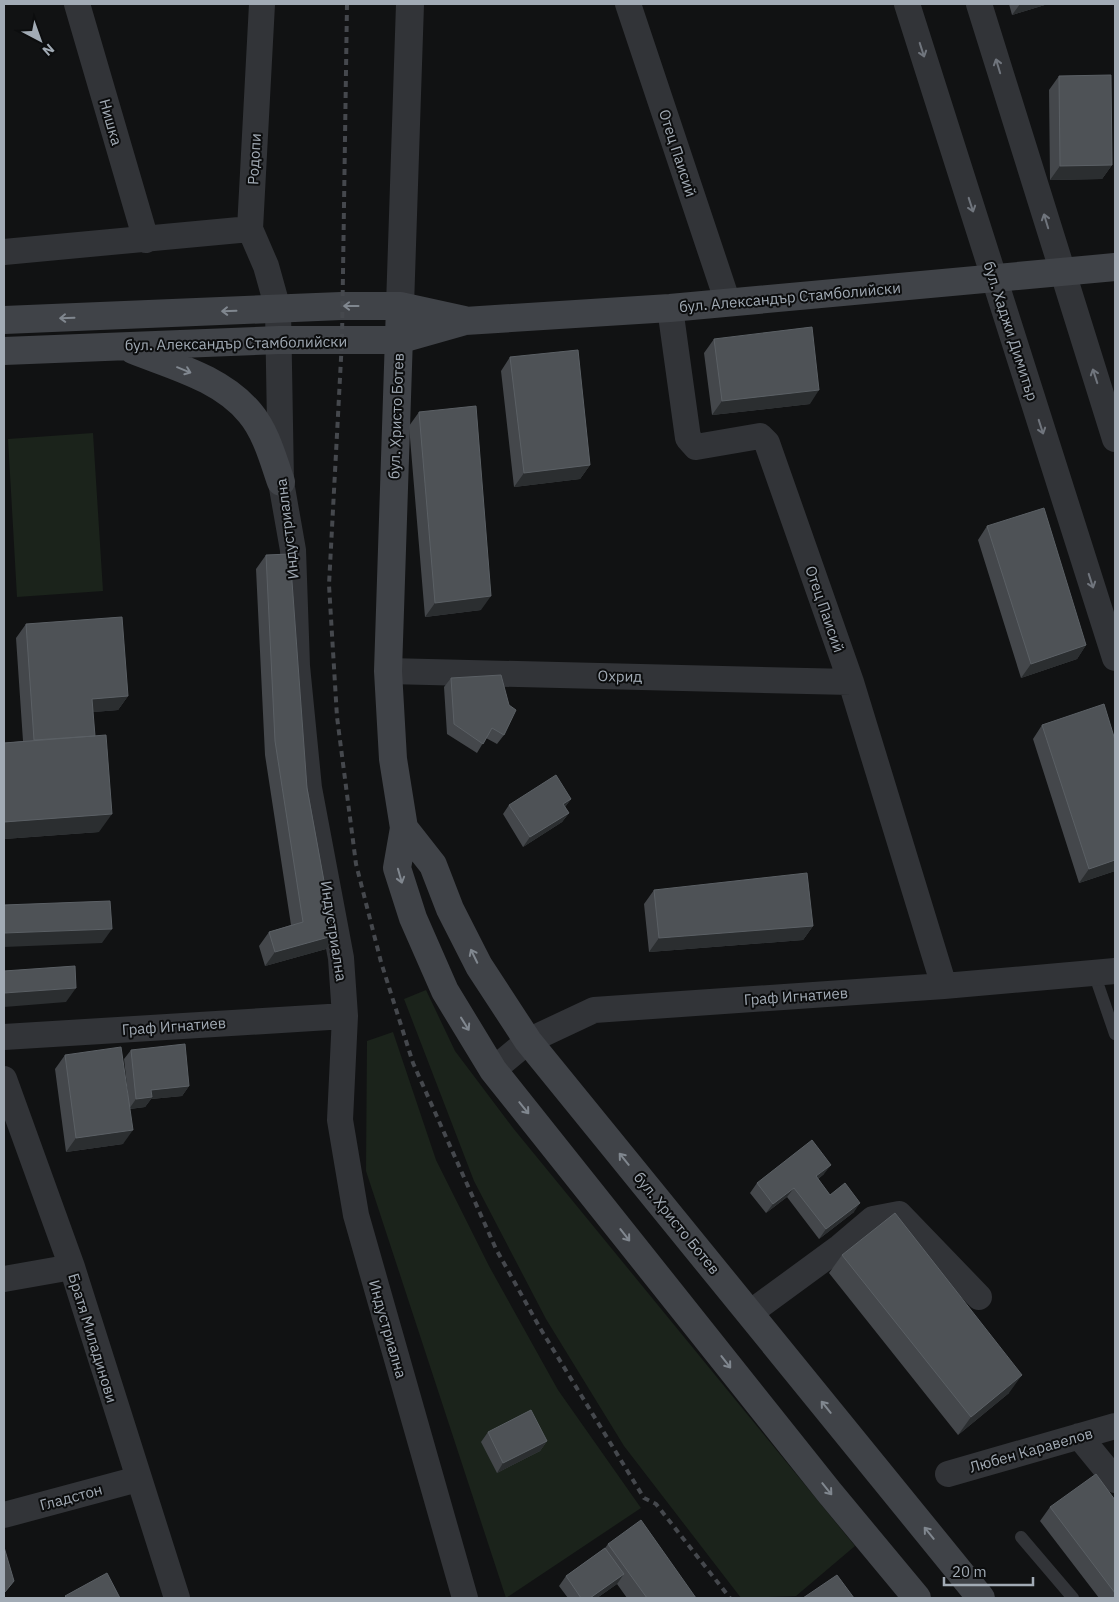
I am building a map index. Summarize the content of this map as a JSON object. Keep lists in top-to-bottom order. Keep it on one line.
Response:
{"streets":{"main road":["бул. Александър Стамболийски","бул. Христо Ботев"],"street":["Нишка","Отец Паисий","Родопи","бул. Хаджи Димитър","Индустриална","Охрид","Граф Игнатиев","Братя Миладинови","Любен Каравелов","Гладстон"]},"crossings":[["Отец Паисий","бул. Александър Стамболийски"],["Отец Паисий","Охрид"],["Отец Паисий","Граф Игнатиев"],["Родопи","бул. Александър Стамболийски"],["Родопи","Индустриална"],["бул. Александър Стамболийски","бул. Хаджи Димитър"],["бул. Александър Стамболийски","бул. Христо Ботев"],["бул. Александър Стамболийски","Индустриална"],["бул. Христо Ботев","Охрид"],["бул. Христо Ботев","Граф Игнатиев"],["Индустриална","Граф Игнатиев"],["Братя Миладинови","Гладстон"]],"scale_bar":"20 m","north":"bottom right"}
